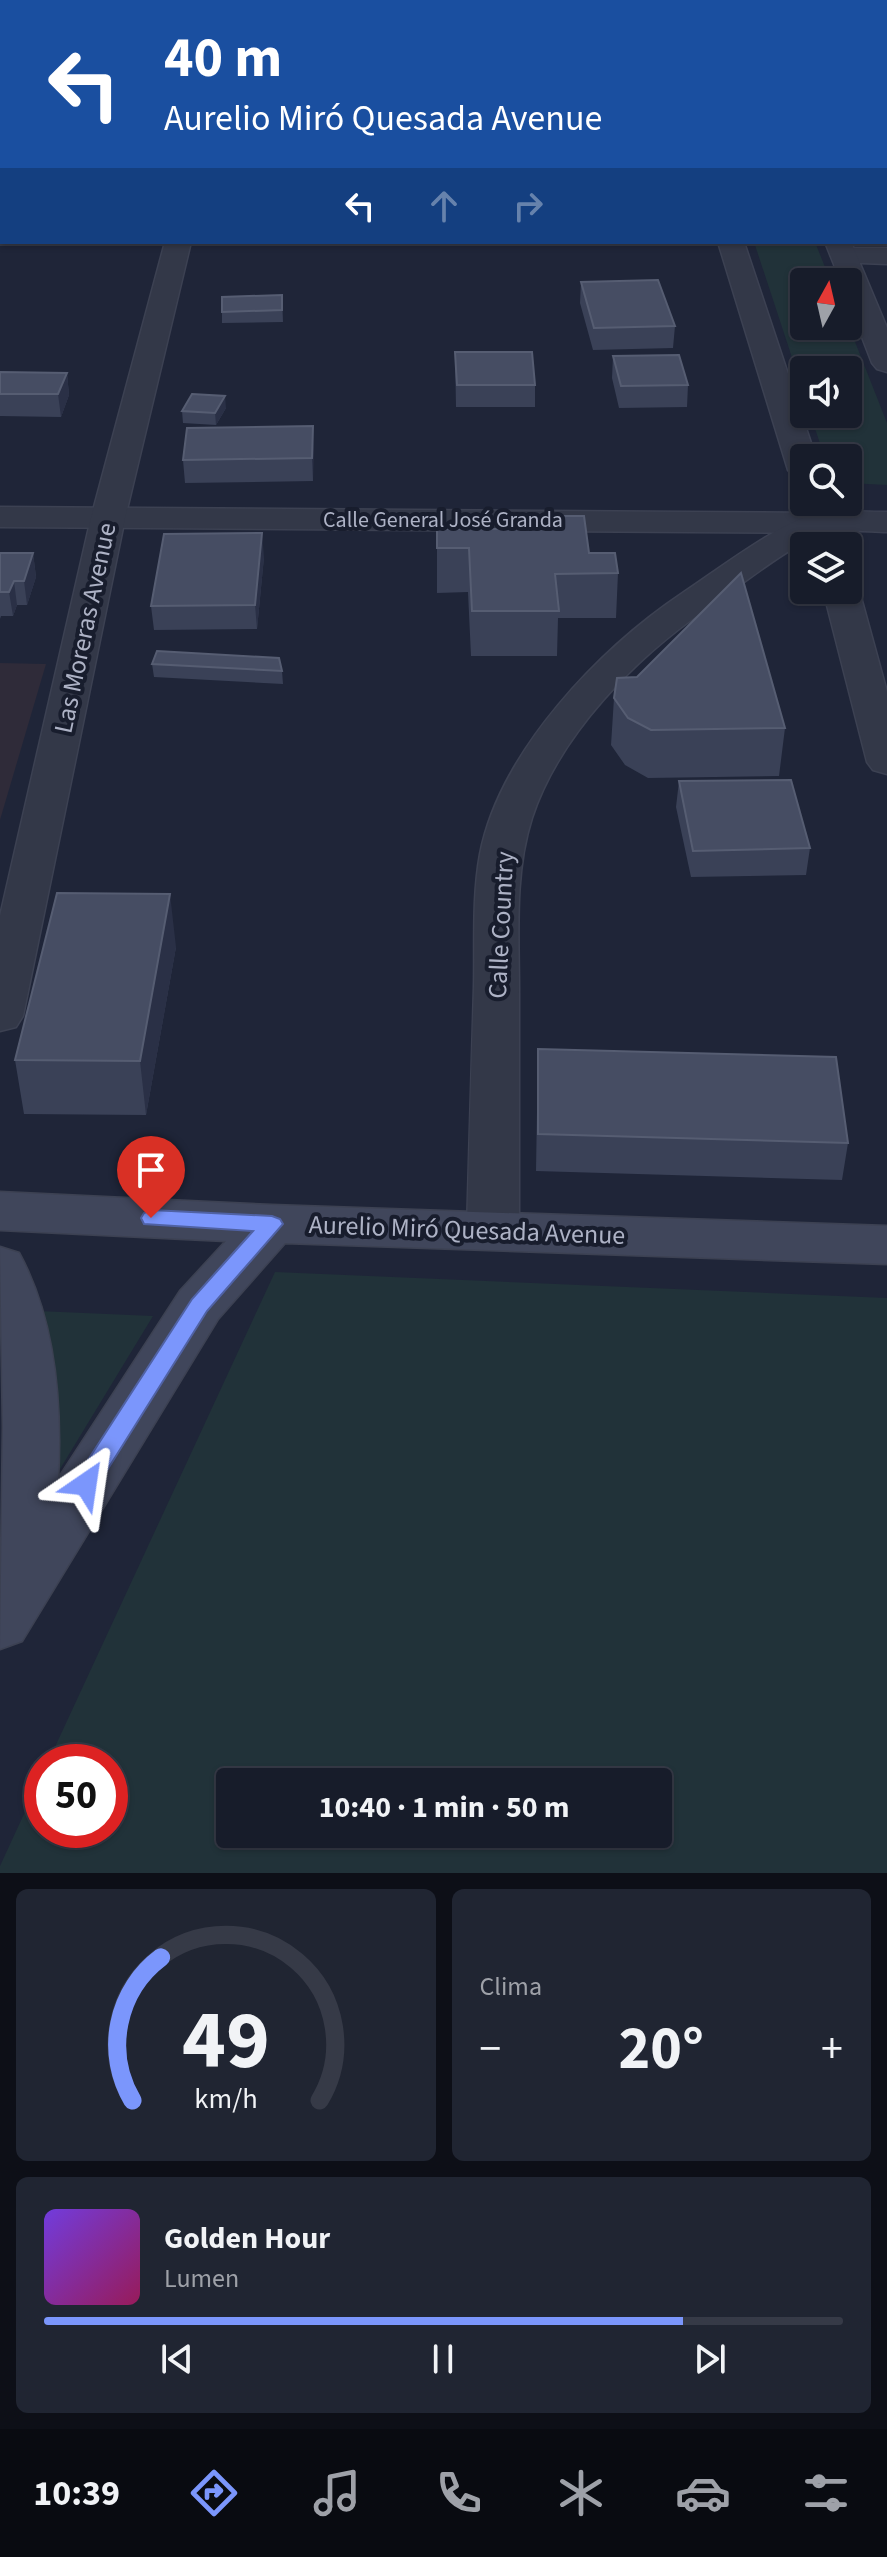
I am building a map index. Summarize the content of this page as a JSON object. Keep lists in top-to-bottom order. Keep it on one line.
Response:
{"streets":{"main road":["Aurelio Miró Quesada Avenue"],"street":["Calle General José Granda","Las Moreras Avenue","Calle Country"]},"crossings":[["Calle General José Granda","Las Moreras Avenue"],["Calle General José Granda","Calle Country"],["Calle Country","Aurelio Miró Quesada Avenue"]],"north":"top","page":{"turn":["40 m","Aurelio Miró Quesada Avenue"],"limit":"50","trip":"10:40 · 1 min · 50 m","tile":"Clima","heat":["−","20°","+"],"song":["Golden Hour","Lumen"],"tabs":"10:39","gauge":["49","km/h"]}}
